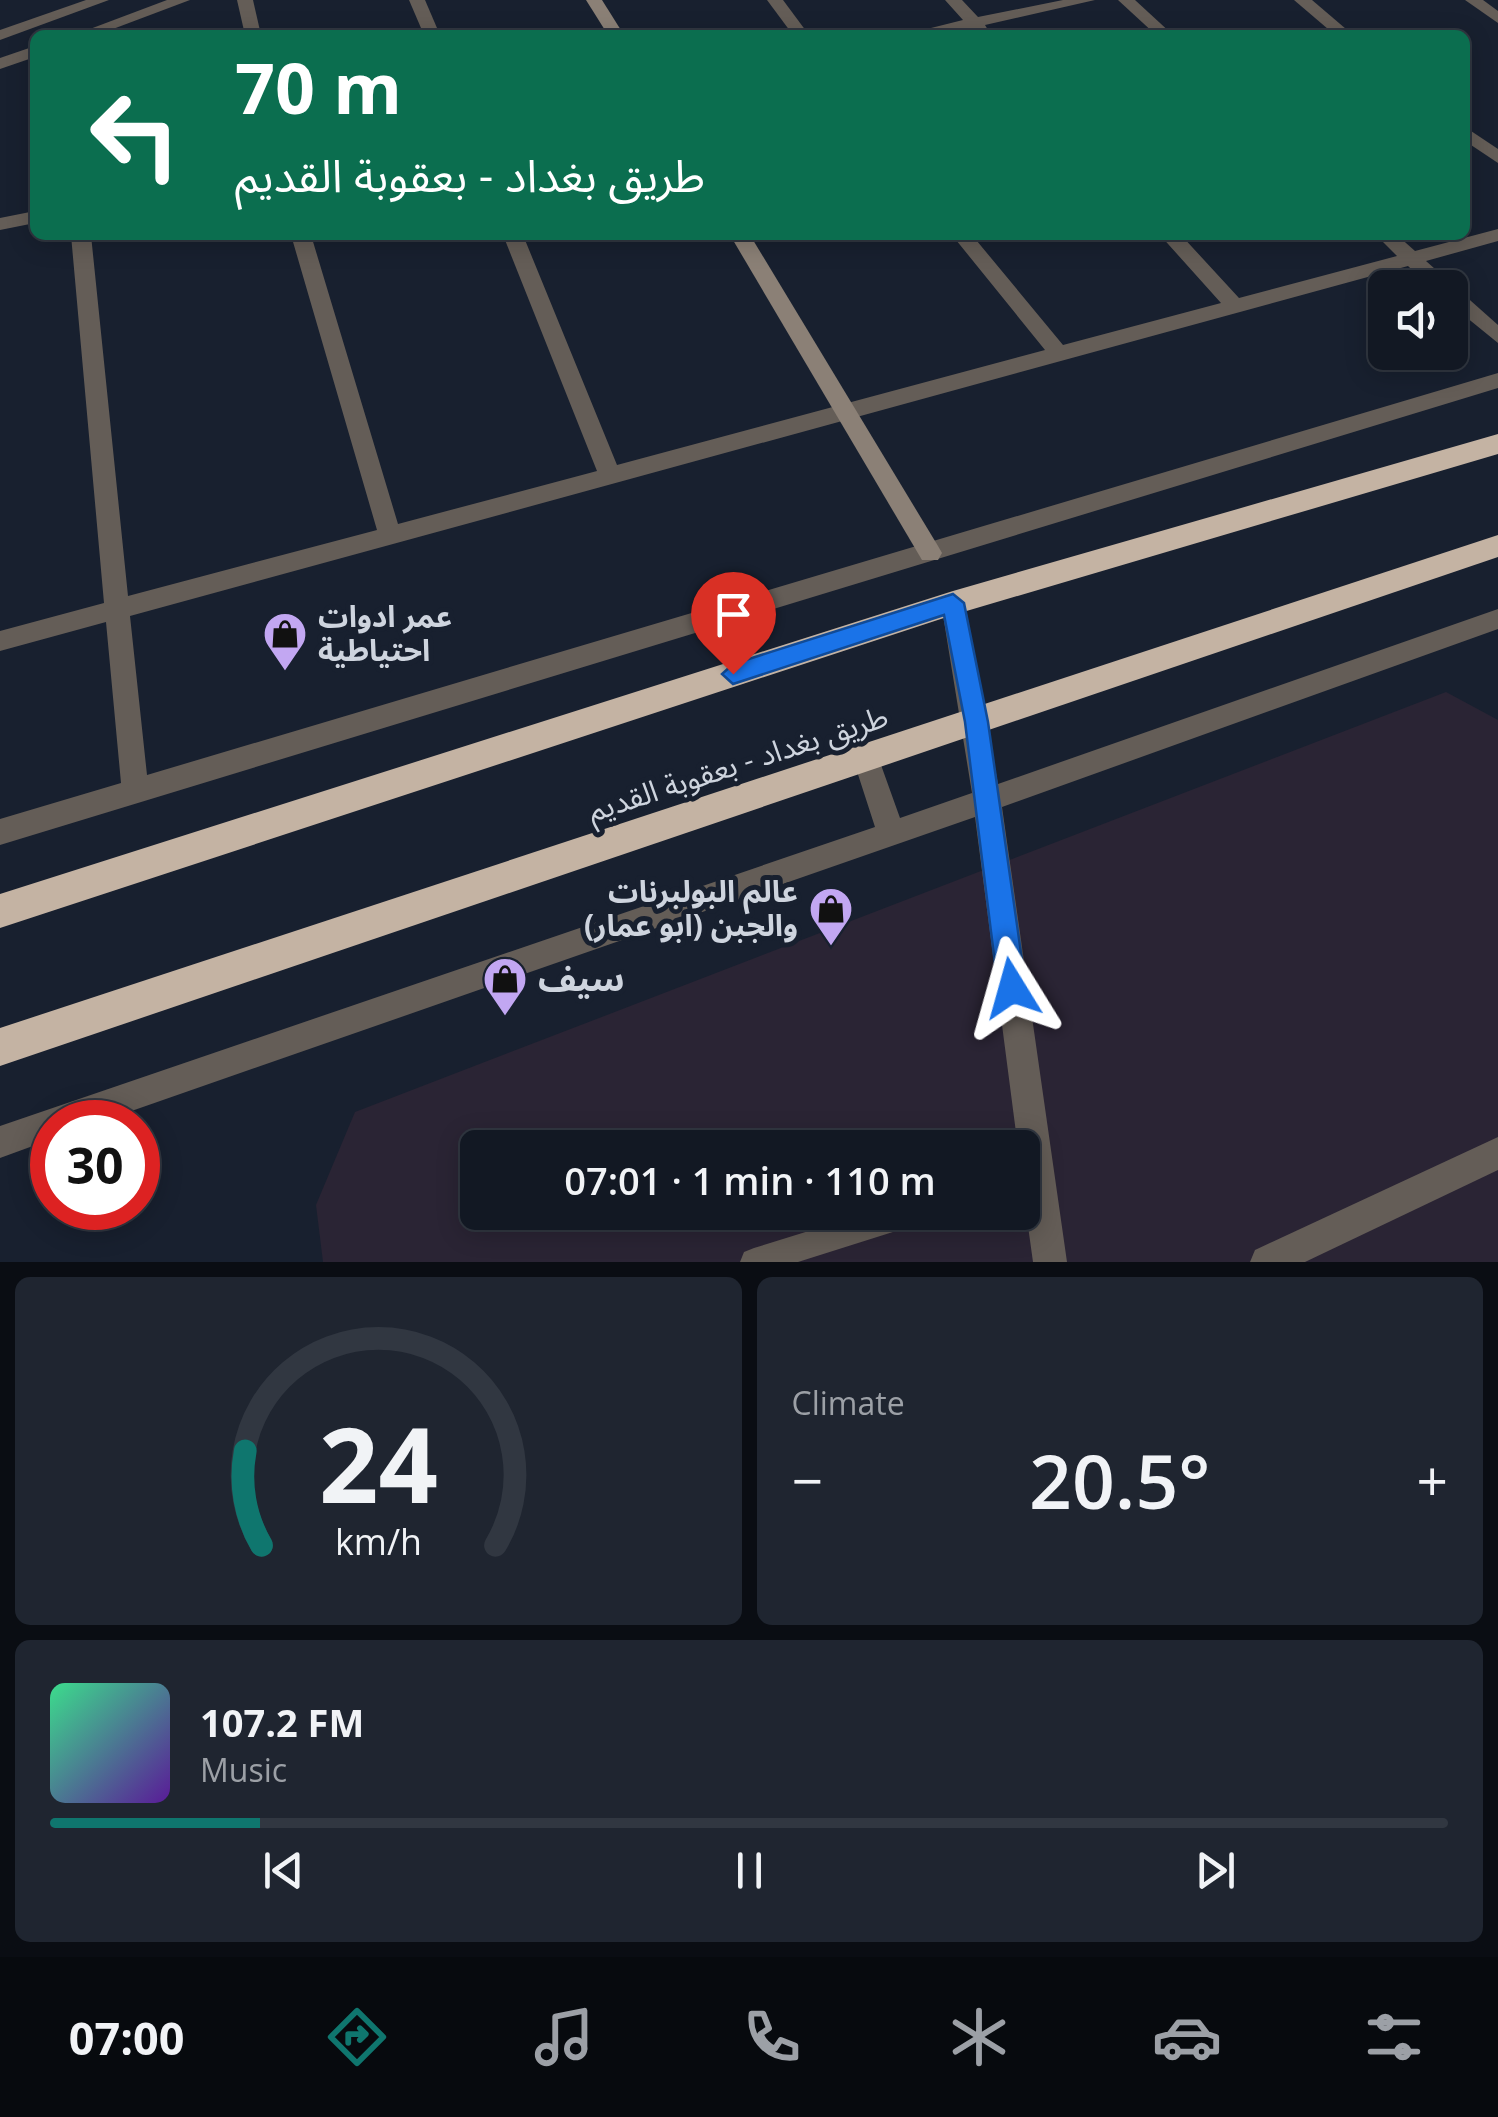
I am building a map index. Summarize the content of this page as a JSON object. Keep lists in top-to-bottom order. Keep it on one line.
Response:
{"streets":{"highway":["طريق بغداد - بعقوبة القديم"]},"places":{"shop":["عمر ادوات احتياطية","عالم البولبرنات والجبن (ابو عمار)","سيف"]},"page":{"turn":["70 m","طريق بغداد - بعقوبة القديم"],"limit":"30","trip":"07:01 · 1 min · 110 m","tile":"Climate","heat":["−","20.5°","+"],"song":["107.2 FM","Music"],"tabs":"07:00","gauge":["24","km/h"]}}
